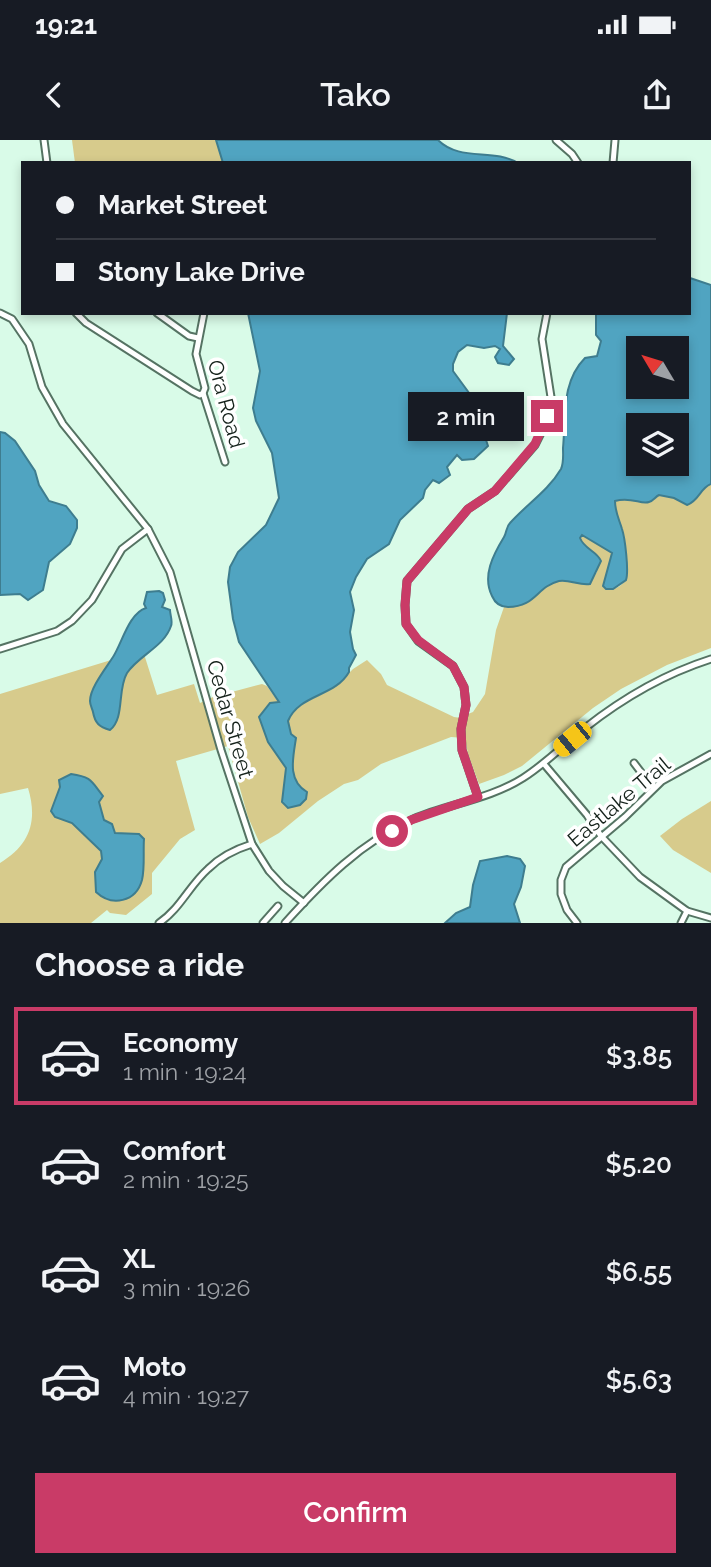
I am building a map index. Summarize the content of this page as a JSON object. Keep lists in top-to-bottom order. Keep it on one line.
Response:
{"streets":{"street":["Ora Road","Cedar Street","Eastlake Trail"]},"north":"top left","page":{"status":"19:21","header":"Tako","banner":["Market Street","Stony Lake Drive"],"bubble":"2 min","heading":"Choose a ride","list":[{"name":"Economy","note":"1 min · 19:24","value":"$3.85"},{"name":"Comfort","note":"2 min · 19:25","value":"$5.20"},{"name":"XL","note":"3 min · 19:26","value":"$6.55"},{"name":"Moto","note":"4 min · 19:27","value":"$5.63"}],"buttons":"Confirm"}}
